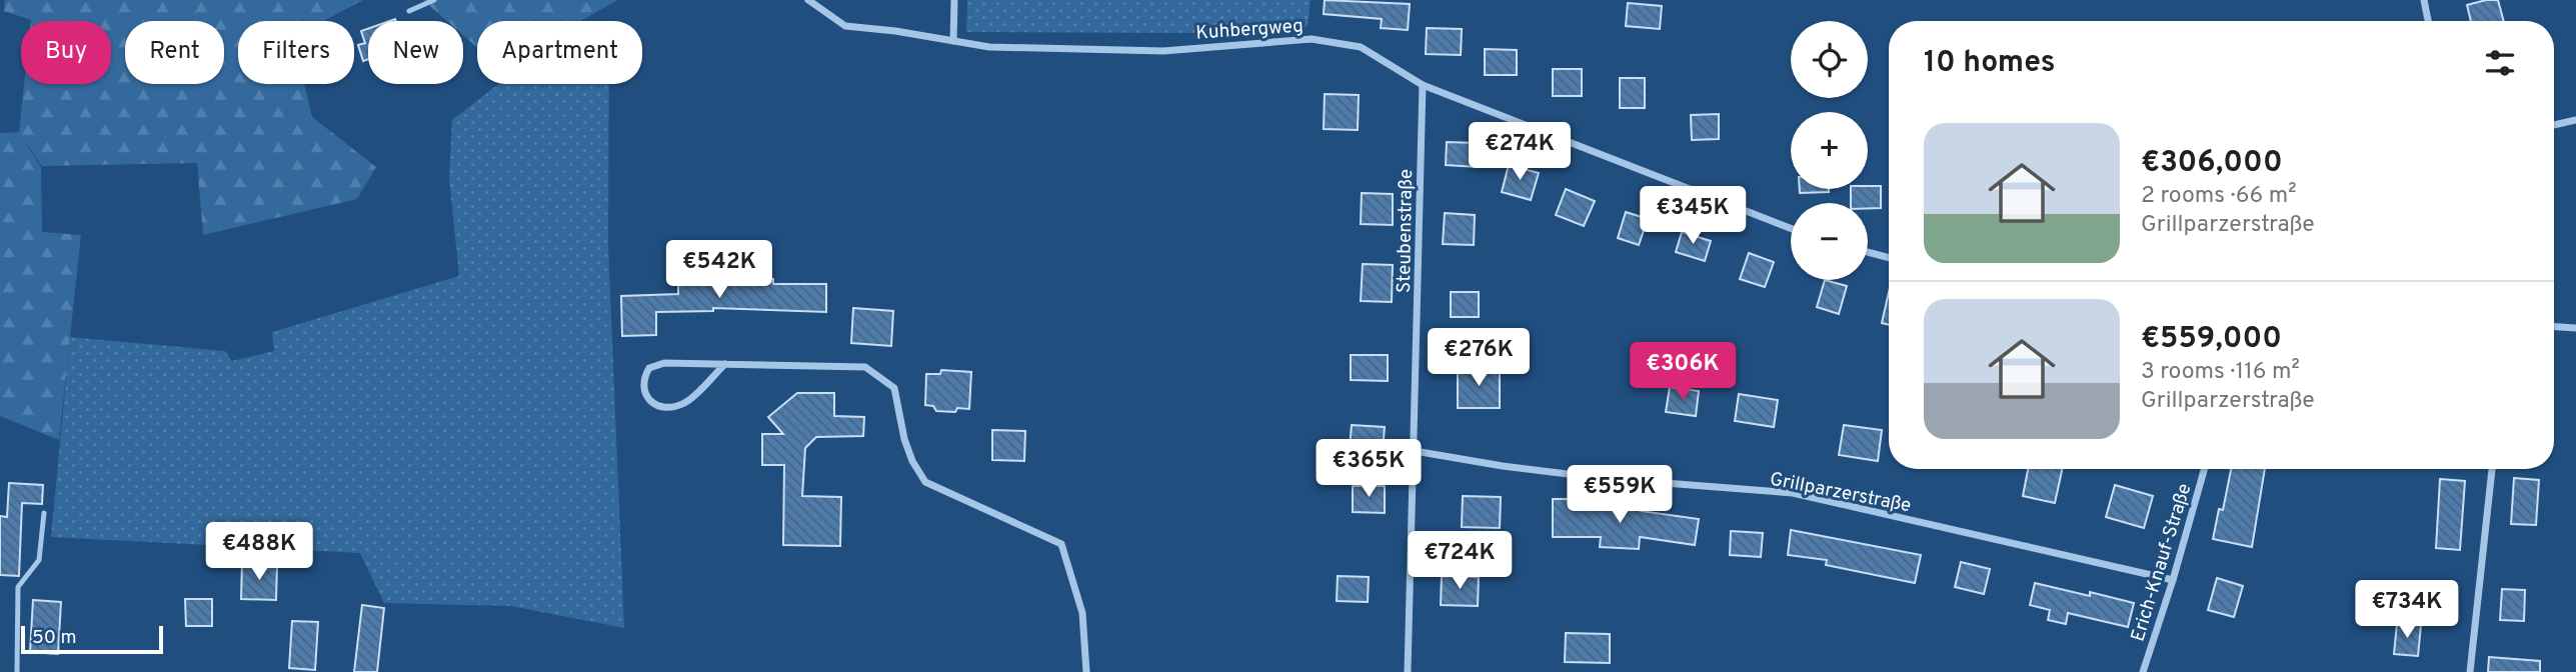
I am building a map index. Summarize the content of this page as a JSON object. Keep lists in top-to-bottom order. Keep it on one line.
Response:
{"streets":{"street":["Kuhbergweg","Steubenstraße","Grillparzerstraße","Erich-Knauf-Straße"]},"crossings":[["Kuhbergweg","Steubenstraße"],["Steubenstraße","Grillparzerstraße"],["Grillparzerstraße","Erich-Knauf-Straße"]],"scale_bar":"50 m","page":{"map_buttons":["+","−"],"chip":["Buy","Rent","Filters","New","Apartment"],"heading":"10 homes","list":[{"name":"€306,000","note":"2 rooms · 66 m² · Grillparzerstraße"},{"name":"€559,000","note":"3 rooms · 116 m² · Grillparzerstraße"}],"price":["€274K","€345K","€542K","€276K","€306K","€365K","€559K","€488K","€724K","€734K"],"scale":"50 m"}}
